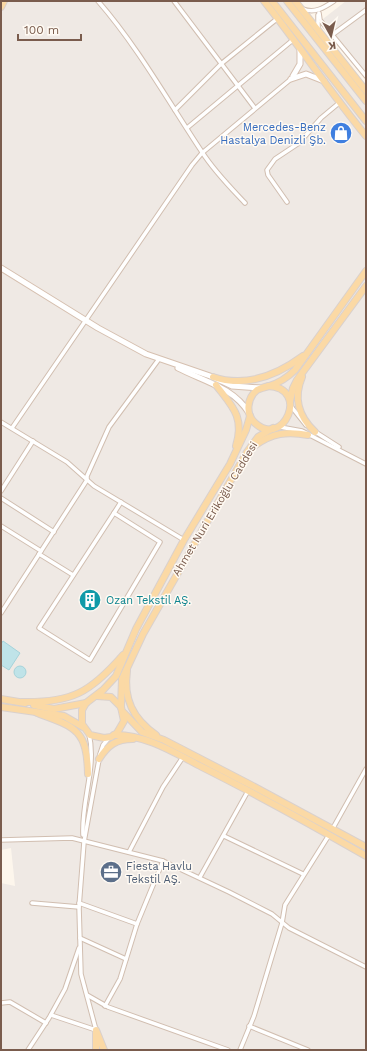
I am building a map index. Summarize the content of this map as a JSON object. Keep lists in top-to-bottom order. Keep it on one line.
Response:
{"streets":{"main road":["Ahmet Nuri Erikoğlu Caddesi"]},"places":{"shop":["Mercedes-Benz Hastalya Denizli Şb."],"building":["Ozan Tekstil AŞ."],"office":["Fiesta Havlu Tekstil AŞ."]},"scale_bar":"100 m","north":"bottom"}
